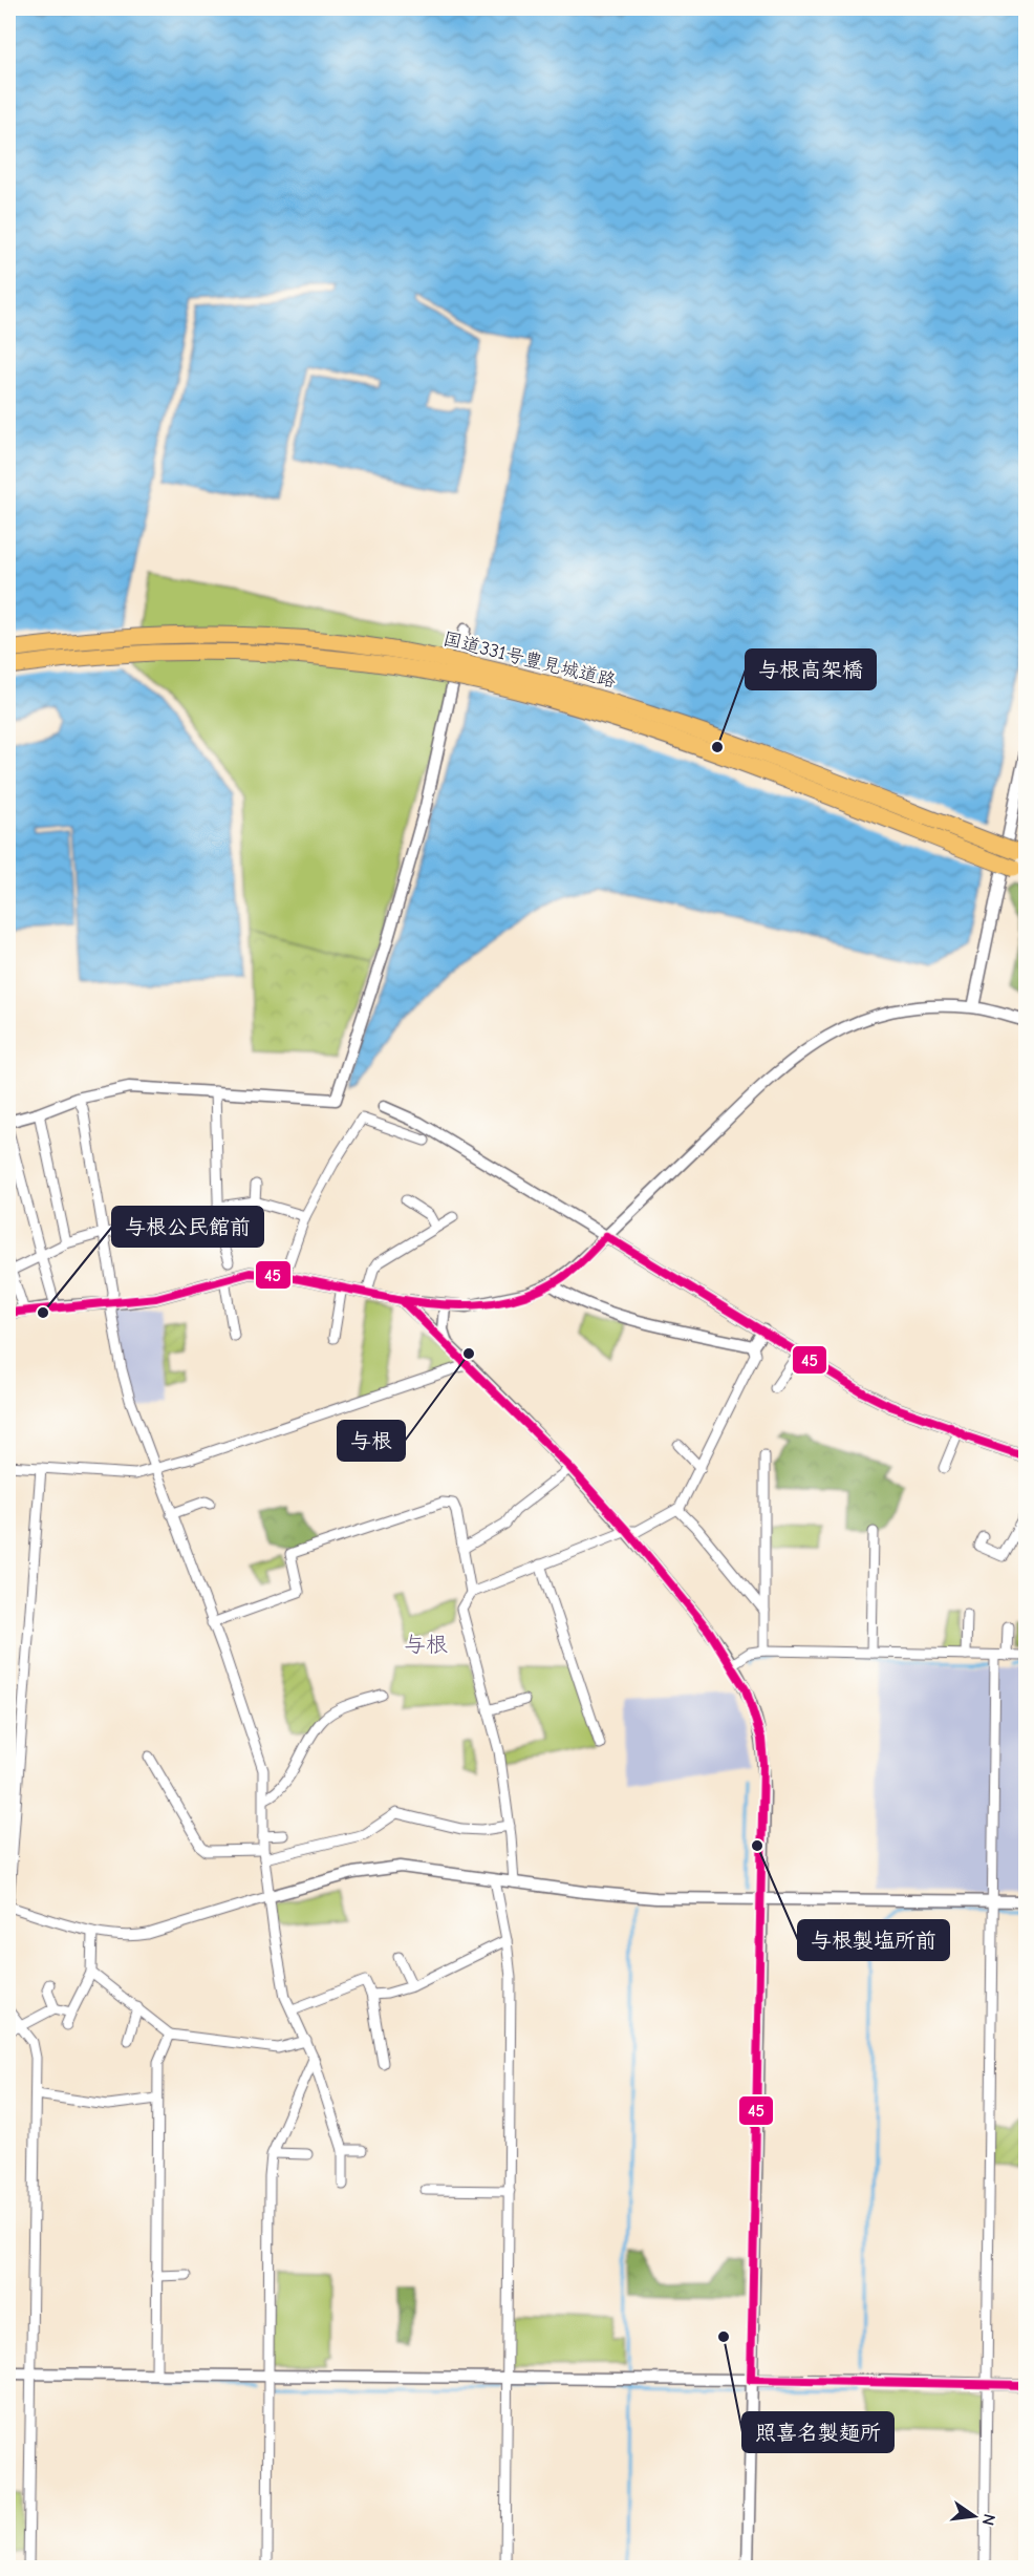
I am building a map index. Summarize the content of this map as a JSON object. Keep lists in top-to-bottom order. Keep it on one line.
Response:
{"streets":{"highway":["国道331号豊見城道路"]},"districts":["与根"],"places":["与根高架橋","与根公民館前","与根","与根製塩所前","照喜名製麺所"],"lines":["transit line 45"],"north":"right"}
